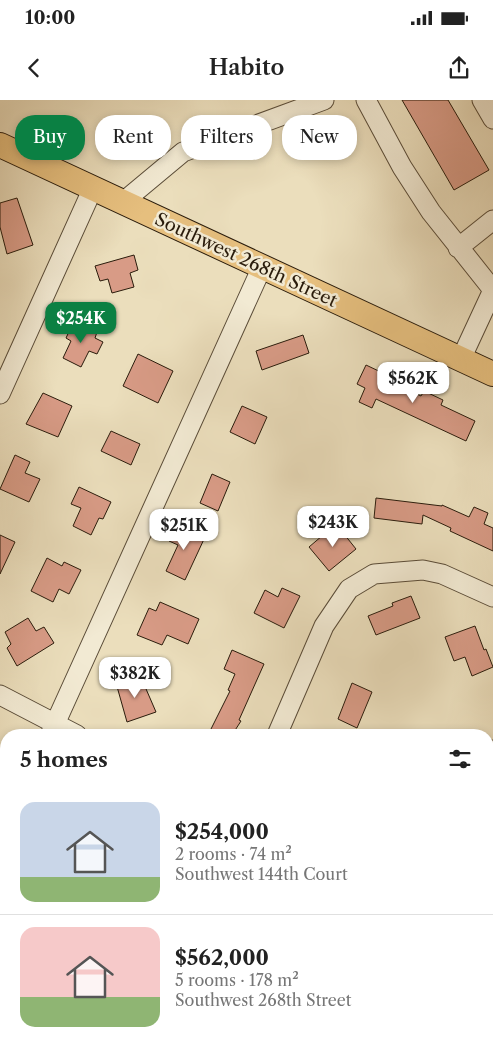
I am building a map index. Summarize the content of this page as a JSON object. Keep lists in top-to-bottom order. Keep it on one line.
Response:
{"streets":{"main road":["Southwest 268th Street"]},"page":{"status":"10:00","header":"Habito","chip":["Buy","Rent","Filters","New"],"price":["$254K","$562K","$243K","$251K","$382K"],"heading":"5 homes","list":[{"name":"$254,000","note":"2 rooms · 74 m² · Southwest 144th Court"},{"name":"$562,000","note":"5 rooms · 178 m² · Southwest 268th Street"}]}}
